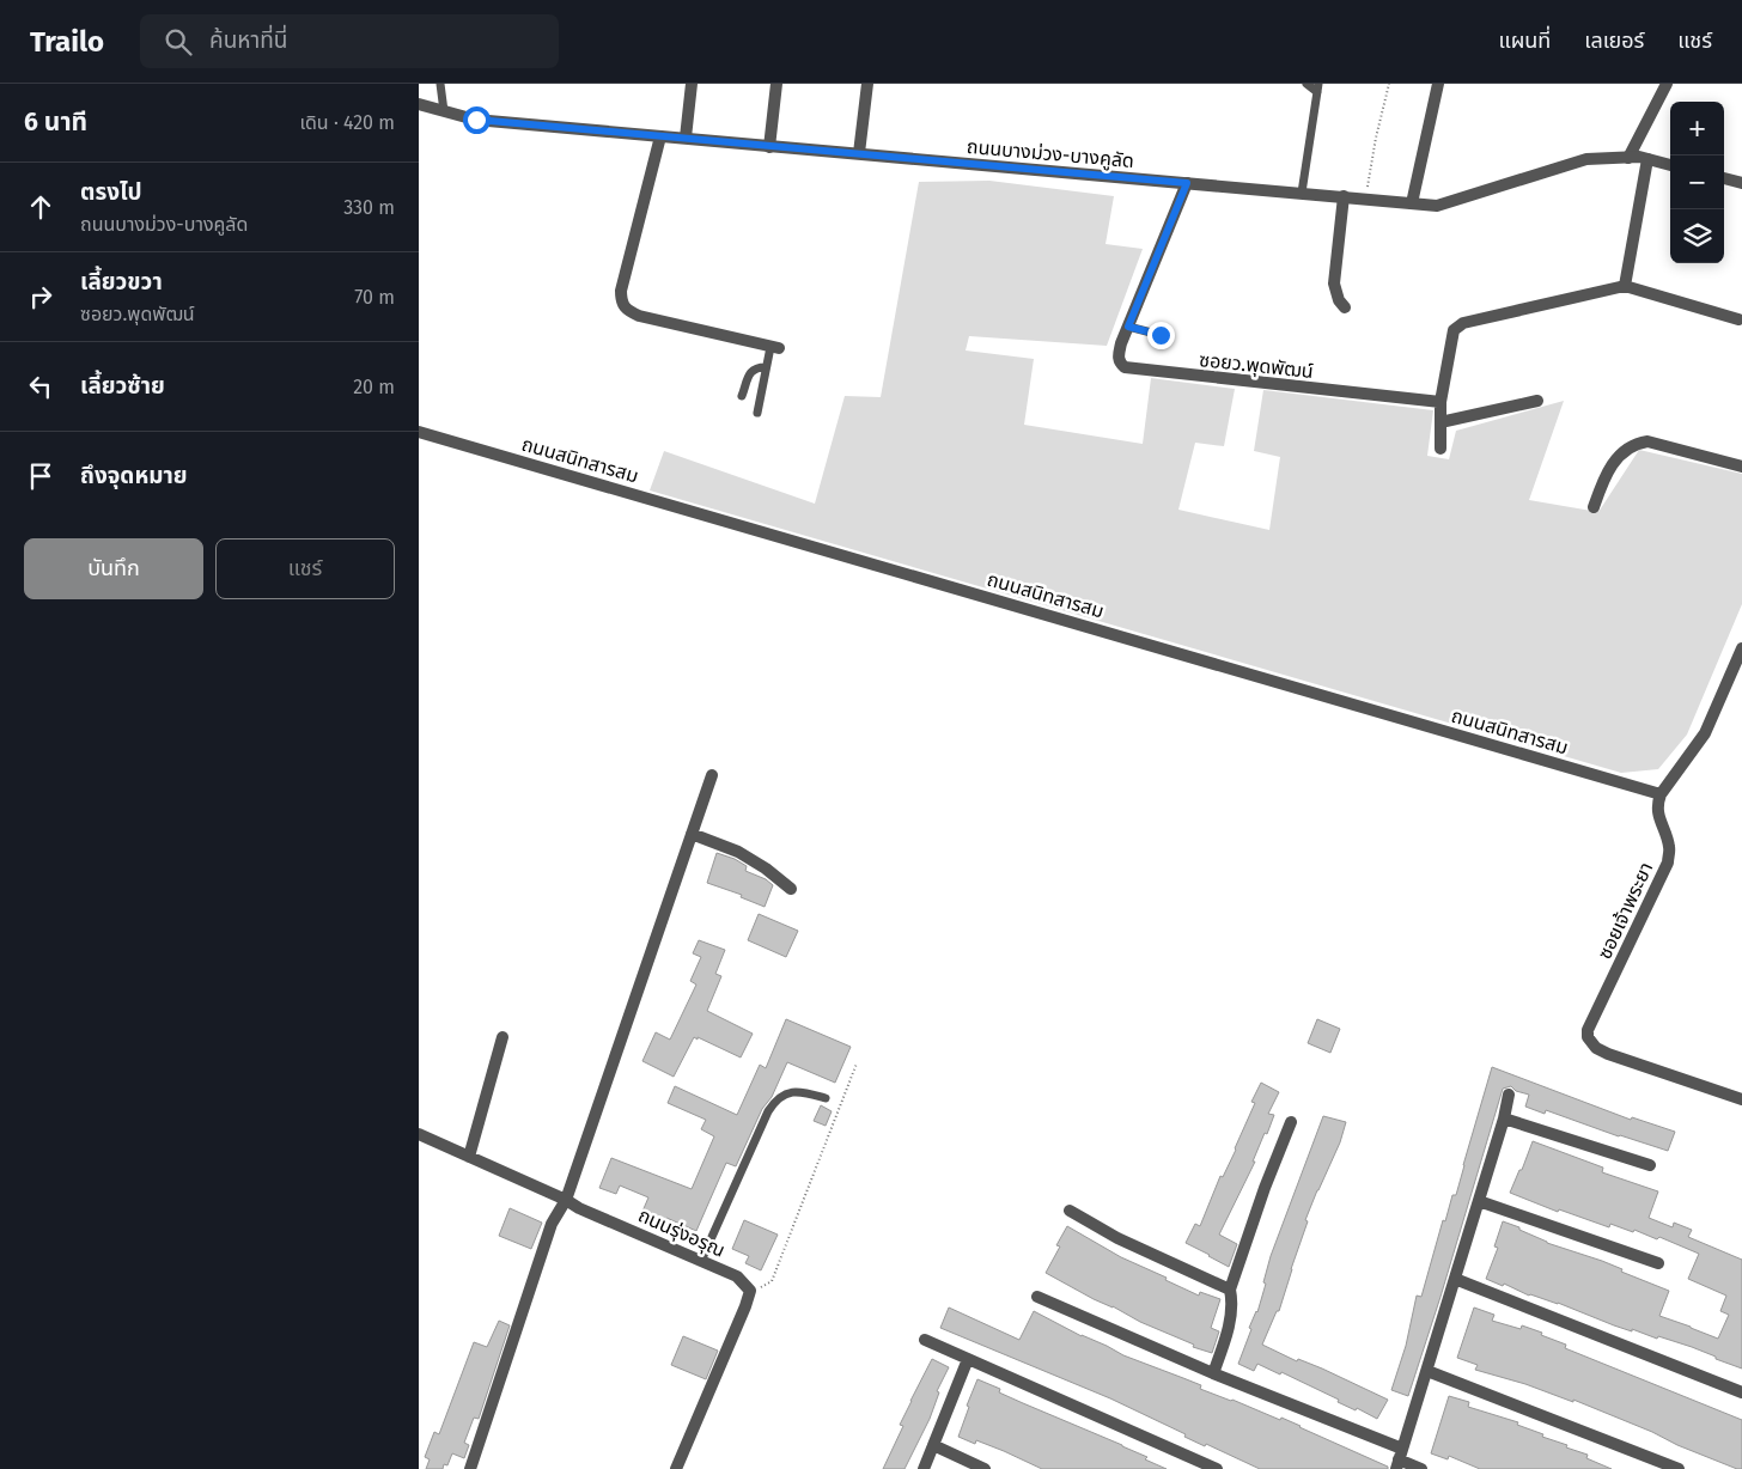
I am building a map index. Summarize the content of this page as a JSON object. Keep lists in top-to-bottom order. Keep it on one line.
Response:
{"streets":{"street":["ถนนบางม่วง-บางคูลัด","ซอยว.พุดพัฒน์","ถนนสนิทสารสม","ซอยเจ้าพระยา","ถนนรุ่งอรุณ"]},"crossings":[["ถนนบางม่วง-บางคูลัด","ซอยว.พุดพัฒน์"],["ถนนสนิทสารสม","ซอยเจ้าพระยา"]],"page":{"header":"Trailo","search":"ค้นหาที่นี่","nav":["แผนที่","เลเยอร์","แชร์"],"heading":["6 นาที","เดิน · 420 m"],"map_buttons":["+","−"],"list":[["ตรงไป","ถนนบางม่วง-บางคูลัด","330 m"],["เลี้ยวขวา","ซอยว.พุดพัฒน์","70 m"],["เลี้ยวซ้าย","20 m"],"ถึงจุดหมาย"],"buttons":["บันทึก","แชร์"]}}
